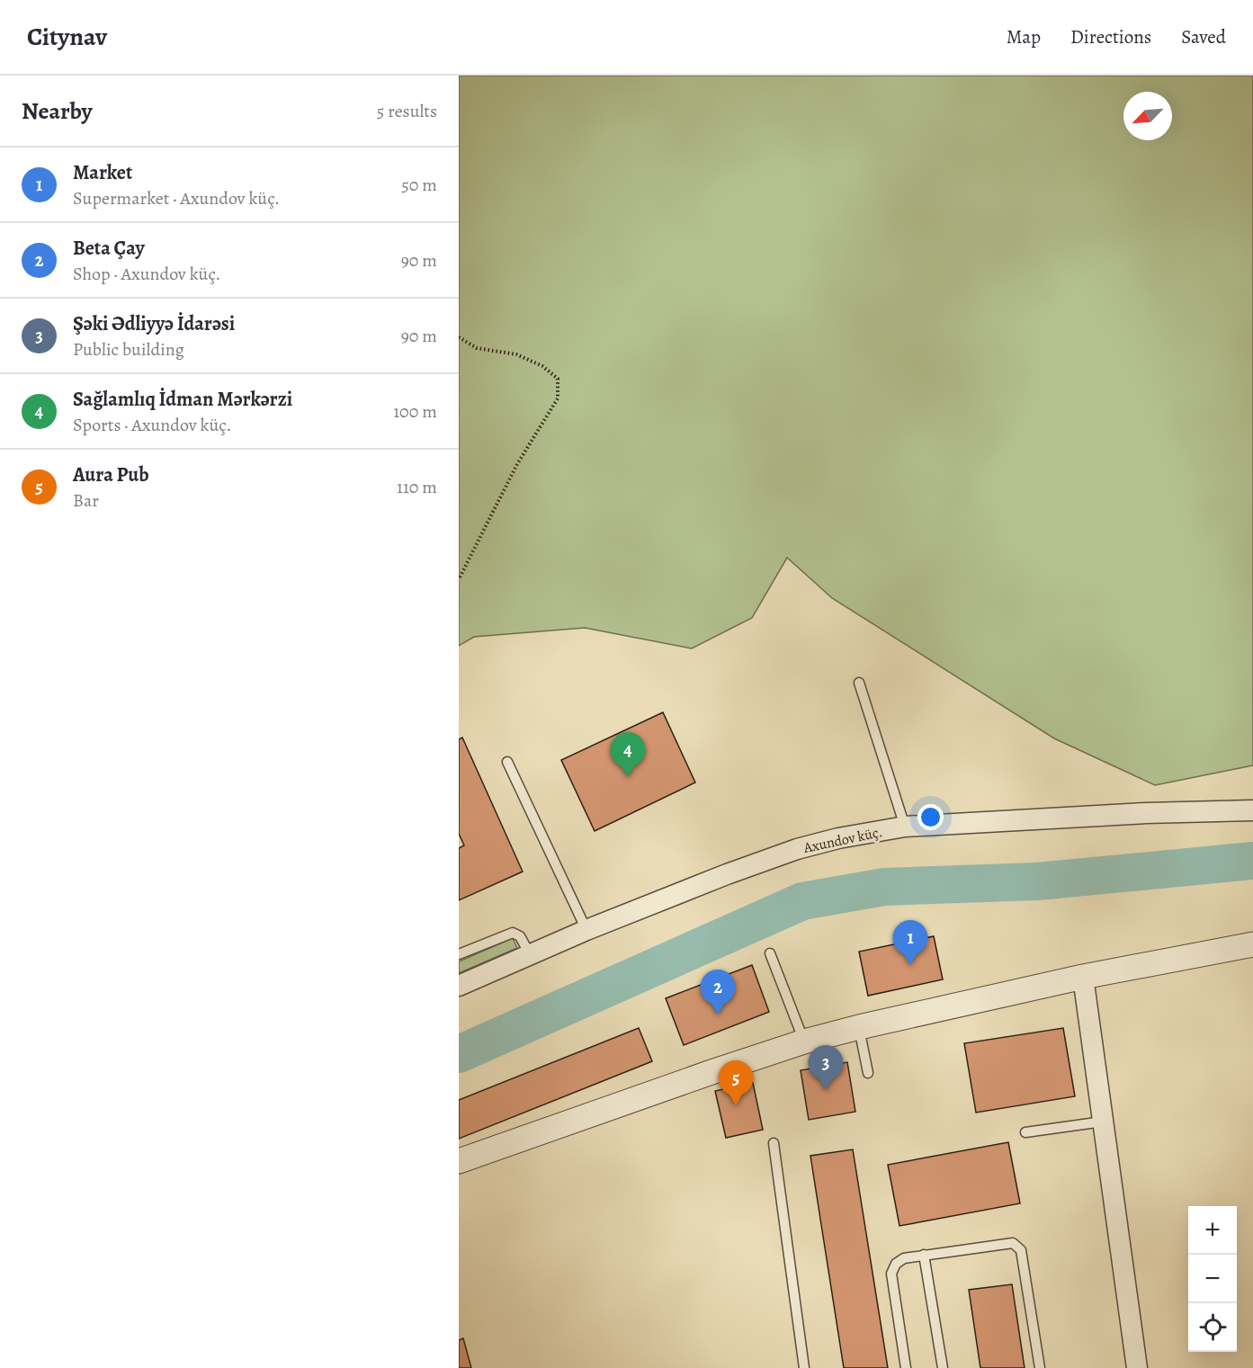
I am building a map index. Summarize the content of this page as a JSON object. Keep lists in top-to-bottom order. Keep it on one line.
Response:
{"streets":{"street":["Axundov küç."]},"north":"bottom left","page":{"header":"Citynav","nav":["Map","Directions","Saved"],"heading":["Nearby","5 results"],"list":[{"mark":"1","name":"Market","note":"Supermarket · Axundov küç.","value":"50 m"},{"mark":"2","name":"Beta Çay","note":"Shop · Axundov küç.","value":"90 m"},{"mark":"3","name":"Şəki Ədliyyə İdarəsi","note":"Public building","value":"90 m"},{"mark":"4","name":"Sağlamlıq İdman Mərkərzi","note":"Sports · Axundov küç.","value":"100 m"},{"mark":"5","name":"Aura Pub","note":"Bar","value":"110 m"}],"pins":["4","1","2","3","5"],"map_buttons":["+","−"]}}
